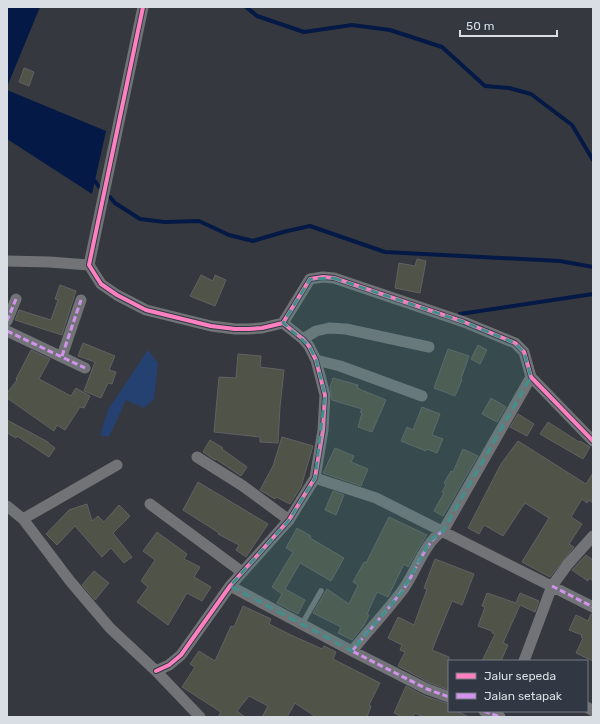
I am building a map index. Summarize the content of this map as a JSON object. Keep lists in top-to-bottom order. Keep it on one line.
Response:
{"legend":["Jalur sepeda","Jalan setapak"],"scale_bar":"50 m"}
